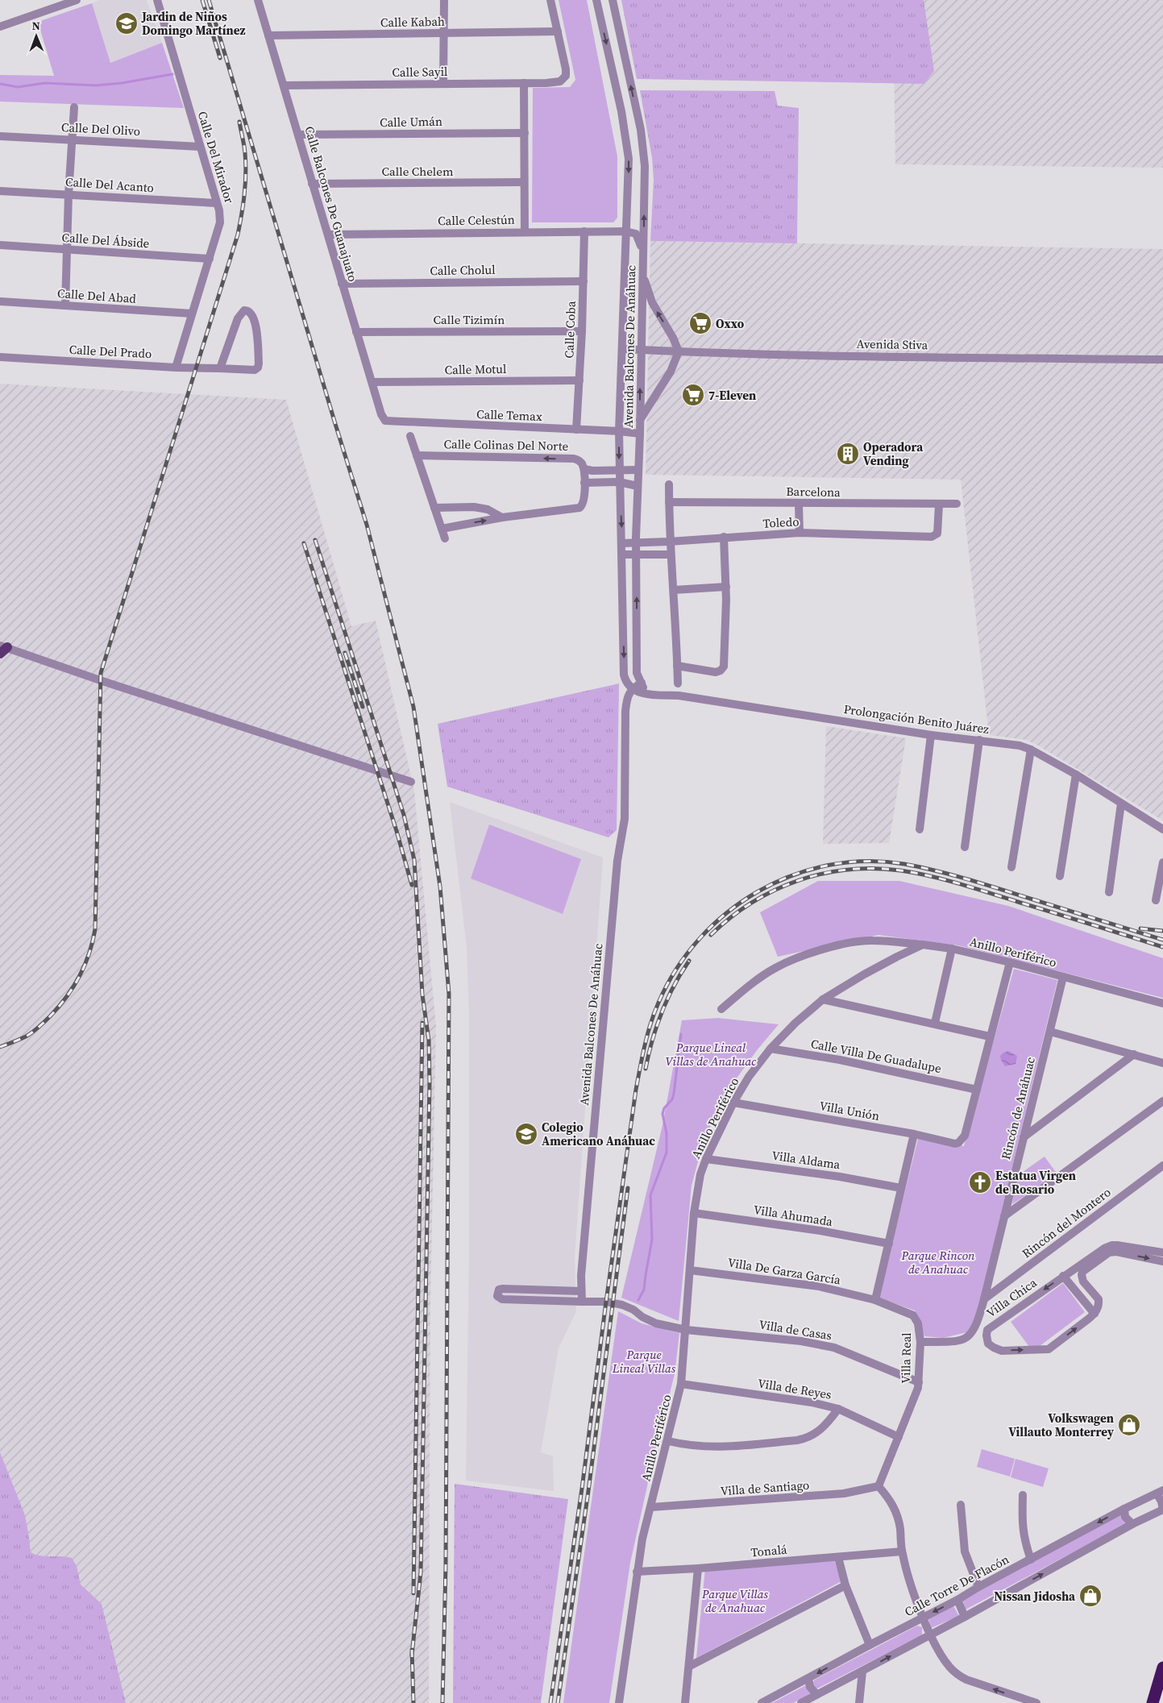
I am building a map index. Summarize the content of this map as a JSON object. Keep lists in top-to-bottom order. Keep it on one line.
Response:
{"streets":{"street":["Calle Kabah","Calle Sayil","Calle Umán","Calle Del Olivo","Calle Del Mirador","Calle Chelem","Calle Del Acanto","Calle Balcones De Guanajuato","Calle Celestún","Calle Del Ábside","Calle Cholul","Calle Del Abad","Calle Tizimín","Calle Coba","Avenida Stiva","Avenida Balcones De Anáhuac","Calle Del Prado","Calle Motul","Calle Temax","Calle Colinas Del Norte","Barcelona","Toledo","Prolongación Benito Juárez","Anillo Periférico","Calle Villa De Guadalupe","Rincón de Anáhuac","Villa Unión","Villa Aldama","Villa Ahumada","Rincón del Montero","Villa De Garza García","Villa Chica","Villa de Casas","Villa Real","Villa de Reyes","Villa de Santiago","Tonalá","Calle Torre De Flacón"]},"crossings":[["Calle Kabah","Calle Sayil"],["Calle Kabah","Calle Balcones De Guanajuato"],["Calle Sayil","Calle Balcones De Guanajuato"],["Calle Umán","Calle Balcones De Guanajuato"],["Calle Del Olivo","Calle Del Mirador"],["Calle Del Mirador","Calle Del Acanto"],["Calle Del Mirador","Calle Del Ábside"],["Calle Del Mirador","Calle Del Abad"],["Calle Del Mirador","Calle Del Prado"],["Calle Chelem","Calle Balcones De Guanajuato"],["Calle Balcones De Guanajuato","Calle Celestún"],["Calle Balcones De Guanajuato","Calle Cholul"],["Calle Balcones De Guanajuato","Calle Tizimín"],["Calle Balcones De Guanajuato","Calle Motul"],["Calle Balcones De Guanajuato","Calle Temax"],["Calle Celestún","Calle Coba"],["Calle Celestún","Avenida Balcones De Anáhuac"],["Calle Cholul","Calle Coba"],["Calle Tizimín","Calle Coba"],["Calle Coba","Calle Motul"],["Calle Coba","Calle Temax"],["Avenida Stiva","Avenida Balcones De Anáhuac"],["Avenida Balcones De Anáhuac","Calle Temax"],["Avenida Balcones De Anáhuac","Toledo"],["Avenida Balcones De Anáhuac","Prolongación Benito Juárez"],["Barcelona","Toledo"],["Anillo Periférico","Calle Villa De Guadalupe"],["Anillo Periférico","Rincón de Anáhuac"],["Anillo Periférico","Villa Unión"],["Anillo Periférico","Villa Aldama"],["Anillo Periférico","Villa Ahumada"],["Anillo Periférico","Villa De Garza García"],["Anillo Periférico","Villa de Casas"],["Anillo Periférico","Villa de Reyes"],["Anillo Periférico","Villa de Santiago"],["Anillo Periférico","Tonalá"],["Calle Villa De Guadalupe","Villa Unión"],["Rincón de Anáhuac","Rincón del Montero"],["Rincón de Anáhuac","Villa Real"],["Villa De Garza García","Villa Real"],["Villa de Casas","Villa Real"],["Villa Real","Villa de Reyes"],["Villa Real","Villa de Santiago"]],"parks":["Parque Lineal Villas de Anahuac","Parque Rincon de Anahuac","Parque Lineal Villas","Parque Villas de Anahuac"],"places":{"school or university":["Jardin de Niños Domingo Martínez","Colegio Americano Anáhuac"],"supermarket":["Oxxo","7-Eleven"],"building":["Operadora Vending"],"church":["Estatua Virgen de Rosario"],"shop":["Volkswagen Villauto Monterrey","Nissan Jidosha"]},"north":"top"}
